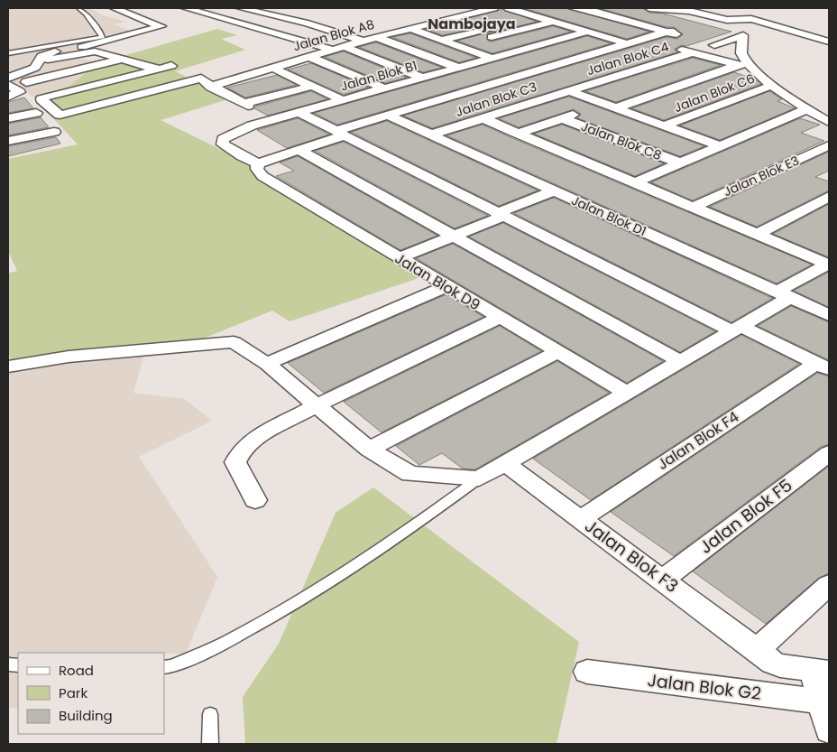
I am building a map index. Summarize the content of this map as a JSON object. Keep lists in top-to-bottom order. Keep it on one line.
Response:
{"streets":{"street":["Jalan Blok A8","Jalan Blok C4","Jalan Blok B1","Jalan Blok C6","Jalan Blok C3","Jalan Blok C8","Jalan Blok E3","Jalan Blok D1","Jalan Blok D9","Jalan Blok F4","Jalan Blok F5","Jalan Blok F3","Jalan Blok G2"]},"crossings":[["Jalan Blok C4","Jalan Blok C3"],["Jalan Blok B1","Jalan Blok D9"],["Jalan Blok C3","Jalan Blok D1"],["Jalan Blok F4","Jalan Blok F3"],["Jalan Blok F5","Jalan Blok F3"]],"districts":["Nambojaya"],"legend":["Road","Park","Building"]}
